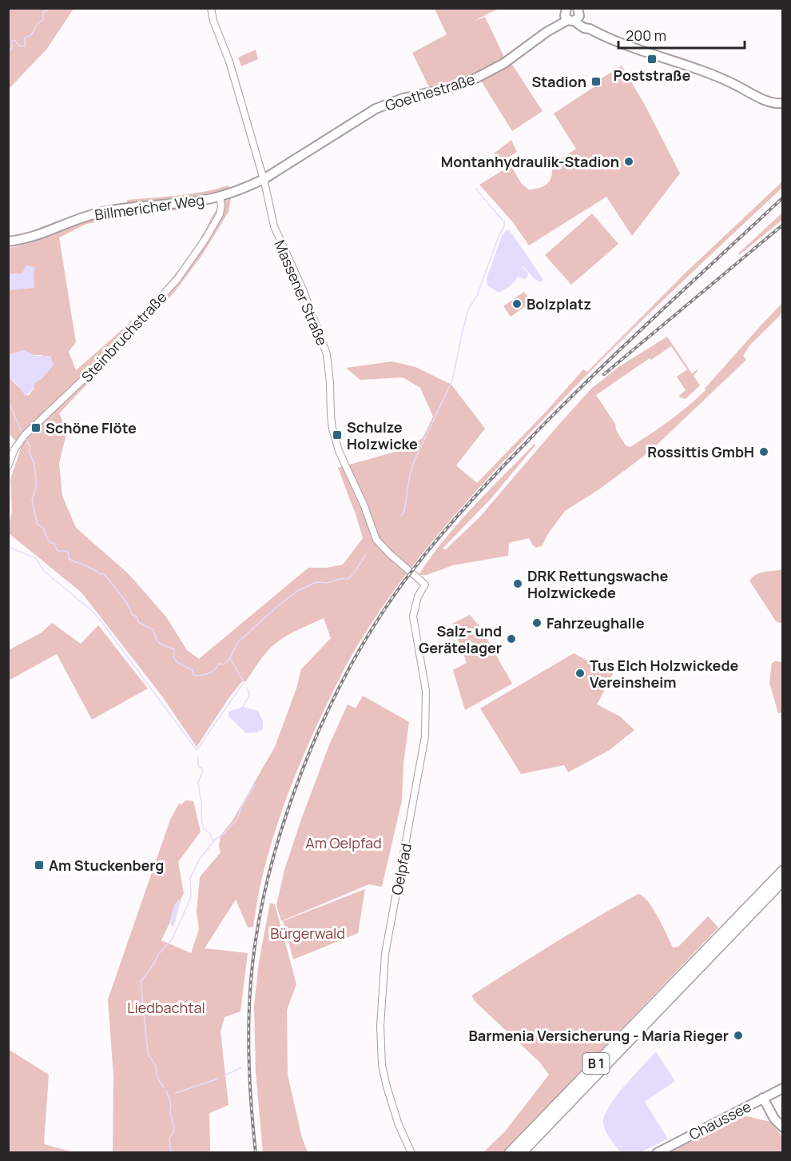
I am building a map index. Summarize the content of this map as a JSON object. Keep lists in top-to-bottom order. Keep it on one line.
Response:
{"streets":{"highway":["B 1"],"main road":["Goethestraße","Billmericher Weg","Chaussee"],"street":["Massener Straße","Steinbruchstraße","Oelpfad"]},"crossings":[["Goethestraße","Billmericher Weg"],["Goethestraße","Massener Straße"],["Billmericher Weg","Massener Straße"],["Billmericher Weg","Steinbruchstraße"],["Massener Straße","Oelpfad"]],"parks":["Am Oelpfad","Bürgerwald","Liedbachtal"],"places":{"transit":["Poststraße","Stadion","Schöne Flöte","Schulze Holzwicke","Am Stuckenberg"],"other":["Montanhydraulik-Stadion","Bolzplatz","Rossittis GmbH","DRK Rettungswache Holzwickede","Fahrzeughalle","Salz- und Gerätelager","Tus Elch Holzwickede Vereinsheim","Barmenia Versicherung - Maria Rieger"]},"scale_bar":"200 m"}
